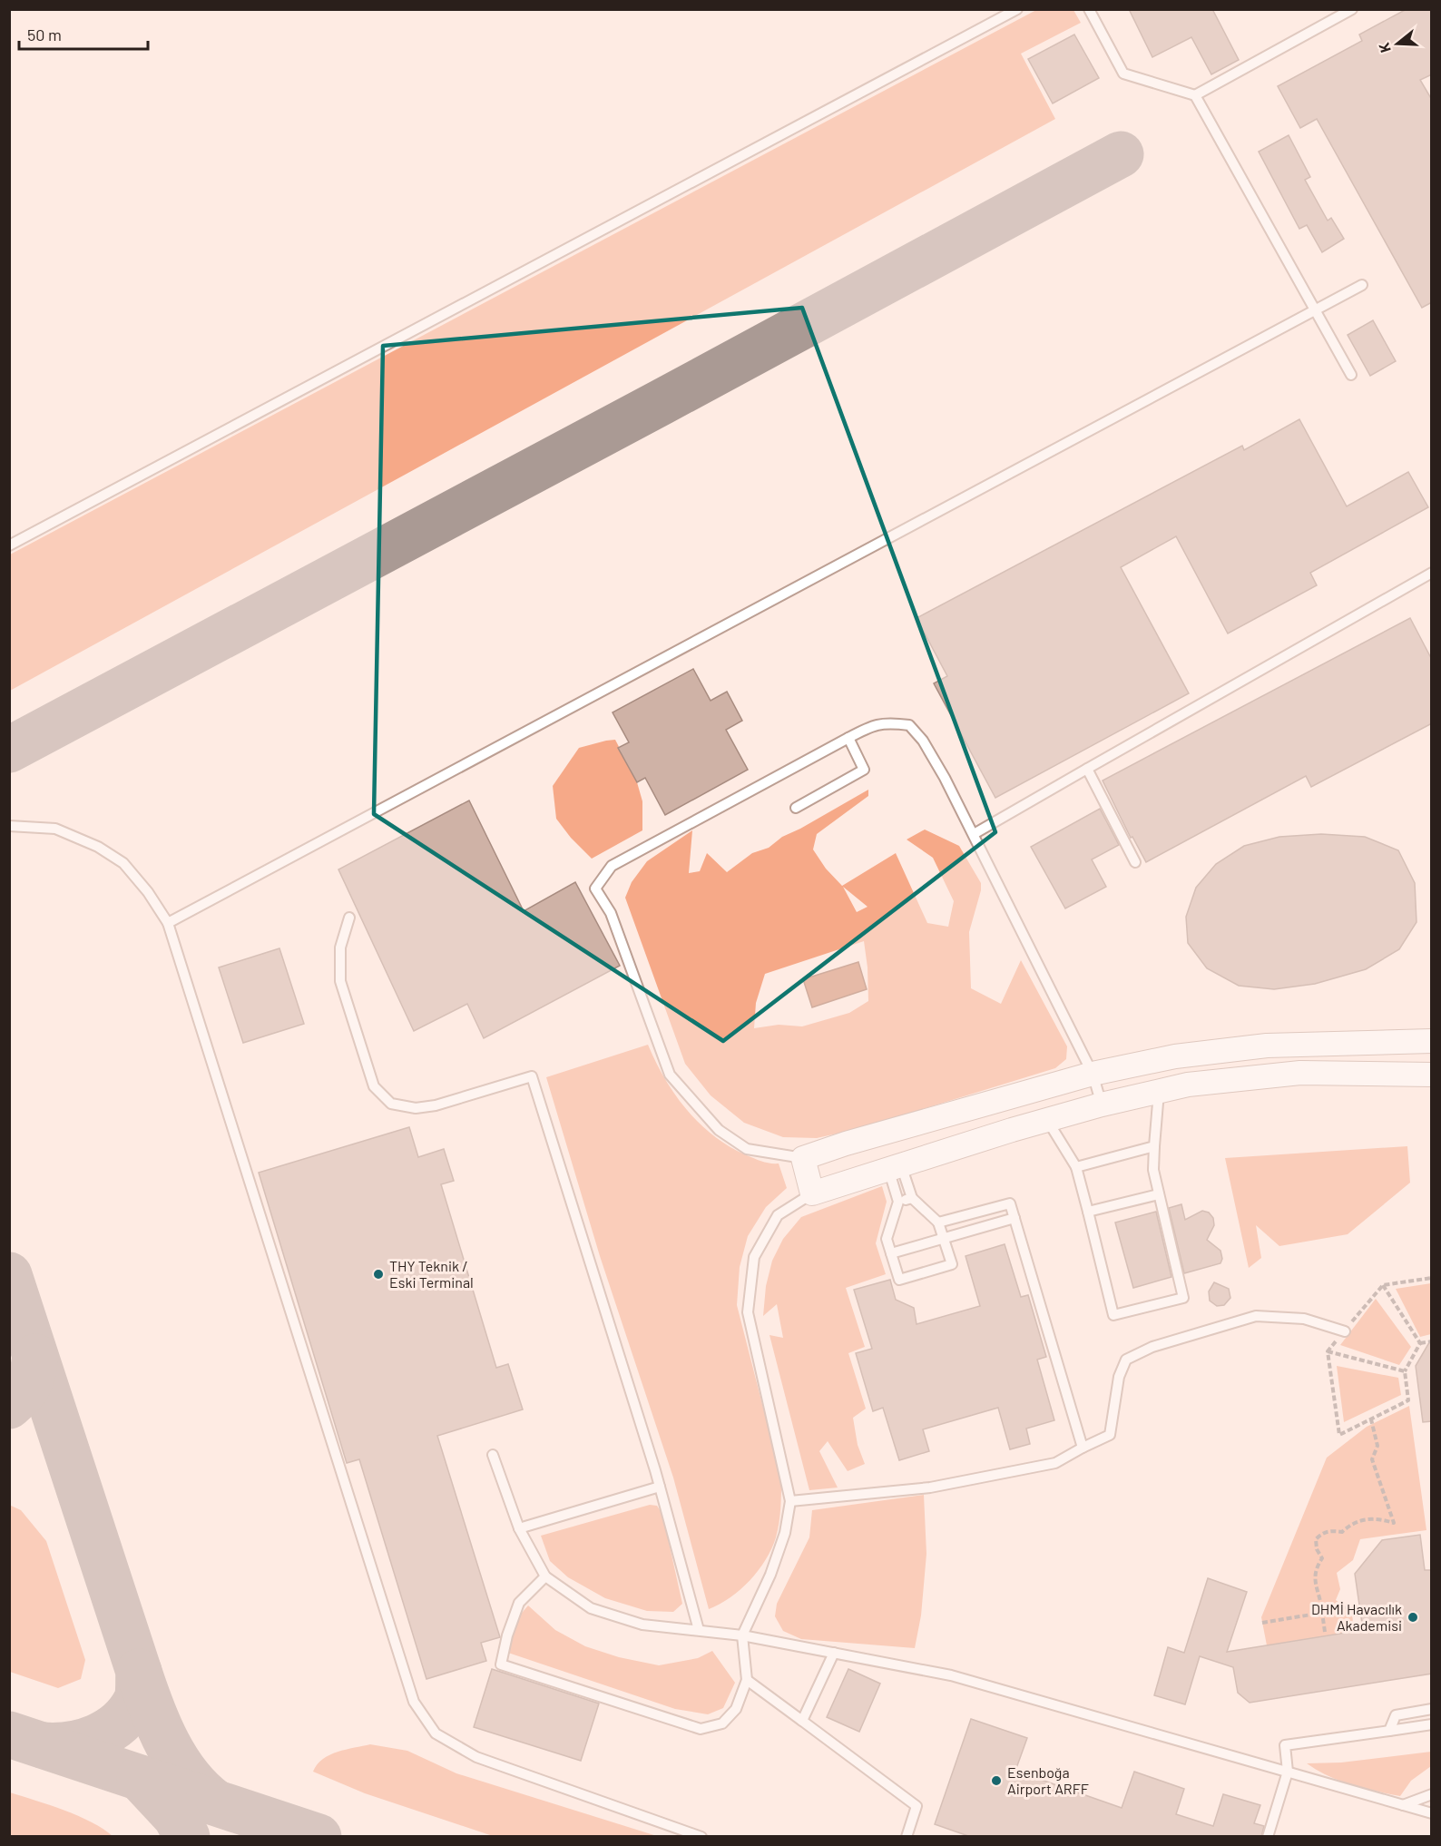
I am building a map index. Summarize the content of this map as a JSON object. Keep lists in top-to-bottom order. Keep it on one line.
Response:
{"places":["THY Teknik / Eski Terminal","DHMİ Havacılık Akademisi","Esenboğa Airport ARFF"],"scale_bar":"50 m","north":"left"}
